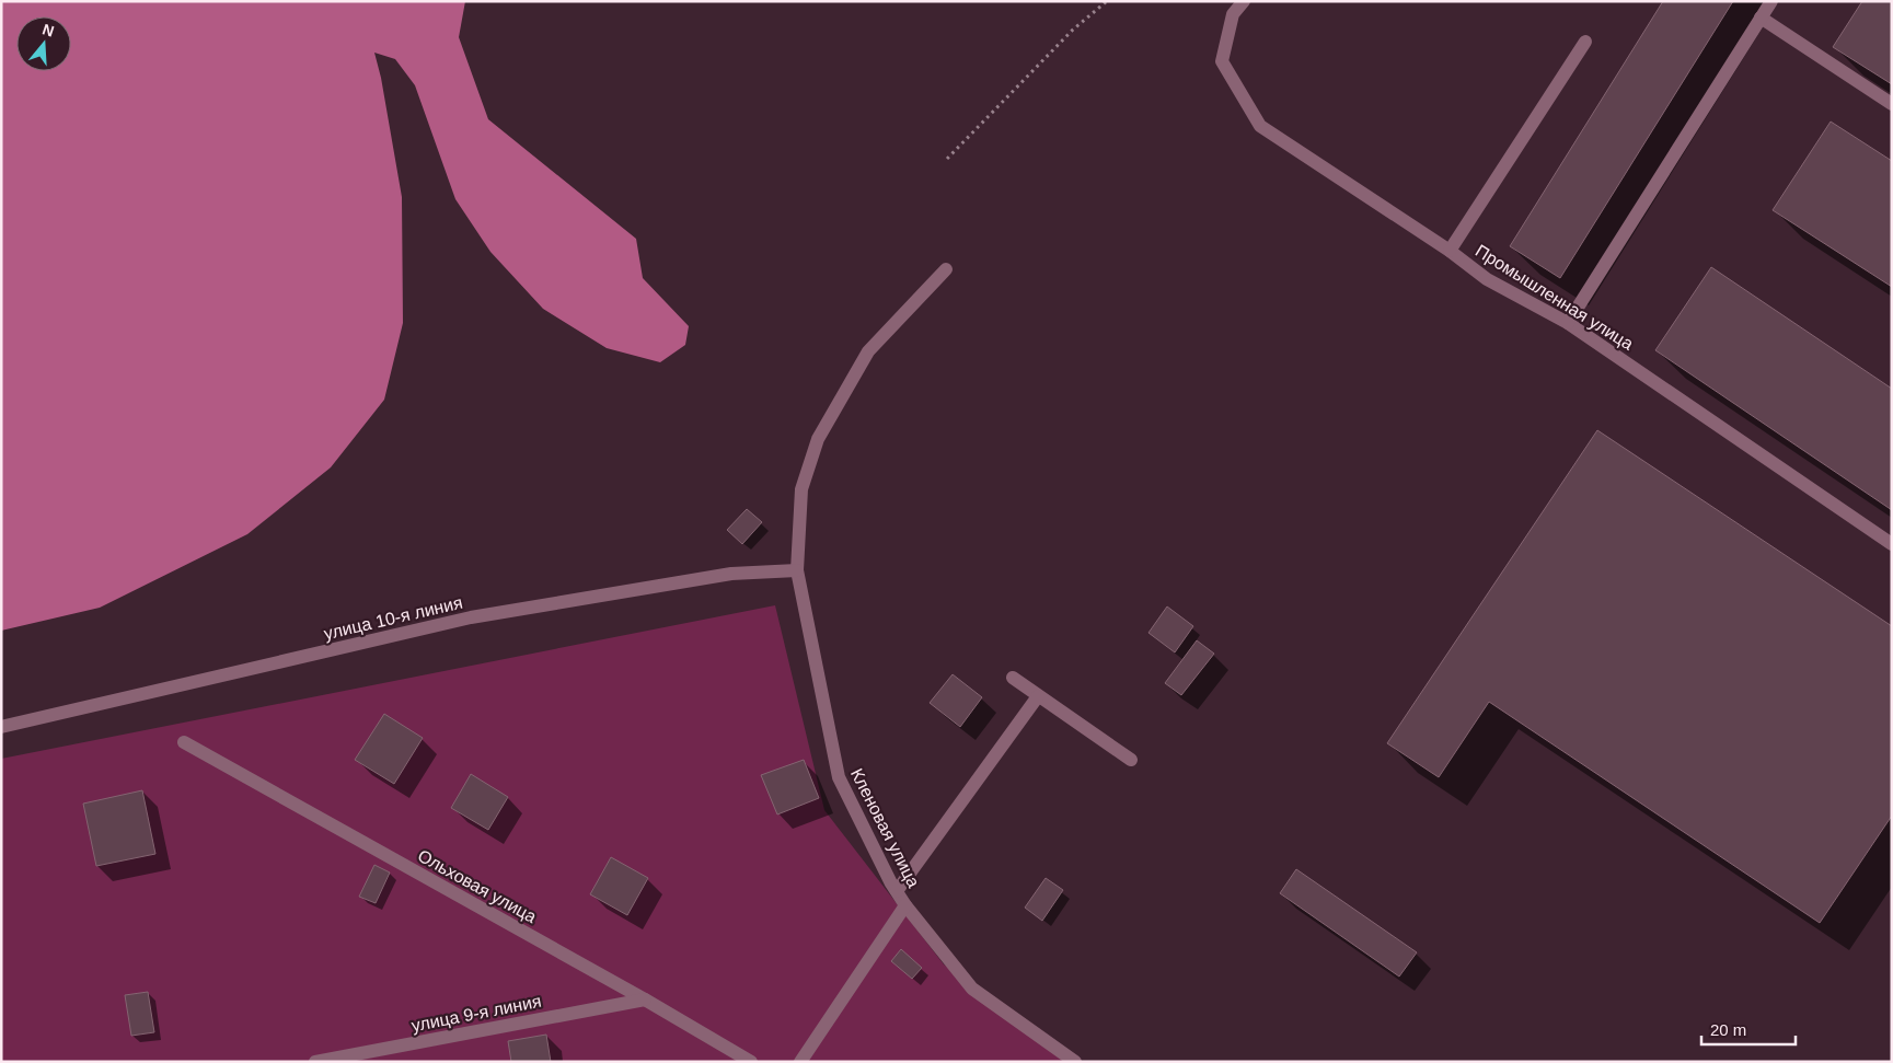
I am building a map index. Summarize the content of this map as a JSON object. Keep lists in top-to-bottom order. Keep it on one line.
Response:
{"streets":{"street":["Промышленная улица","улица 10-я линия","Кленовая улица","Ольховая улица","улица 9-я линия"]},"crossings":[["улица 10-я линия","Кленовая улица"],["Ольховая улица","улица 9-я линия"]],"scale_bar":"20 m","north":"top"}
